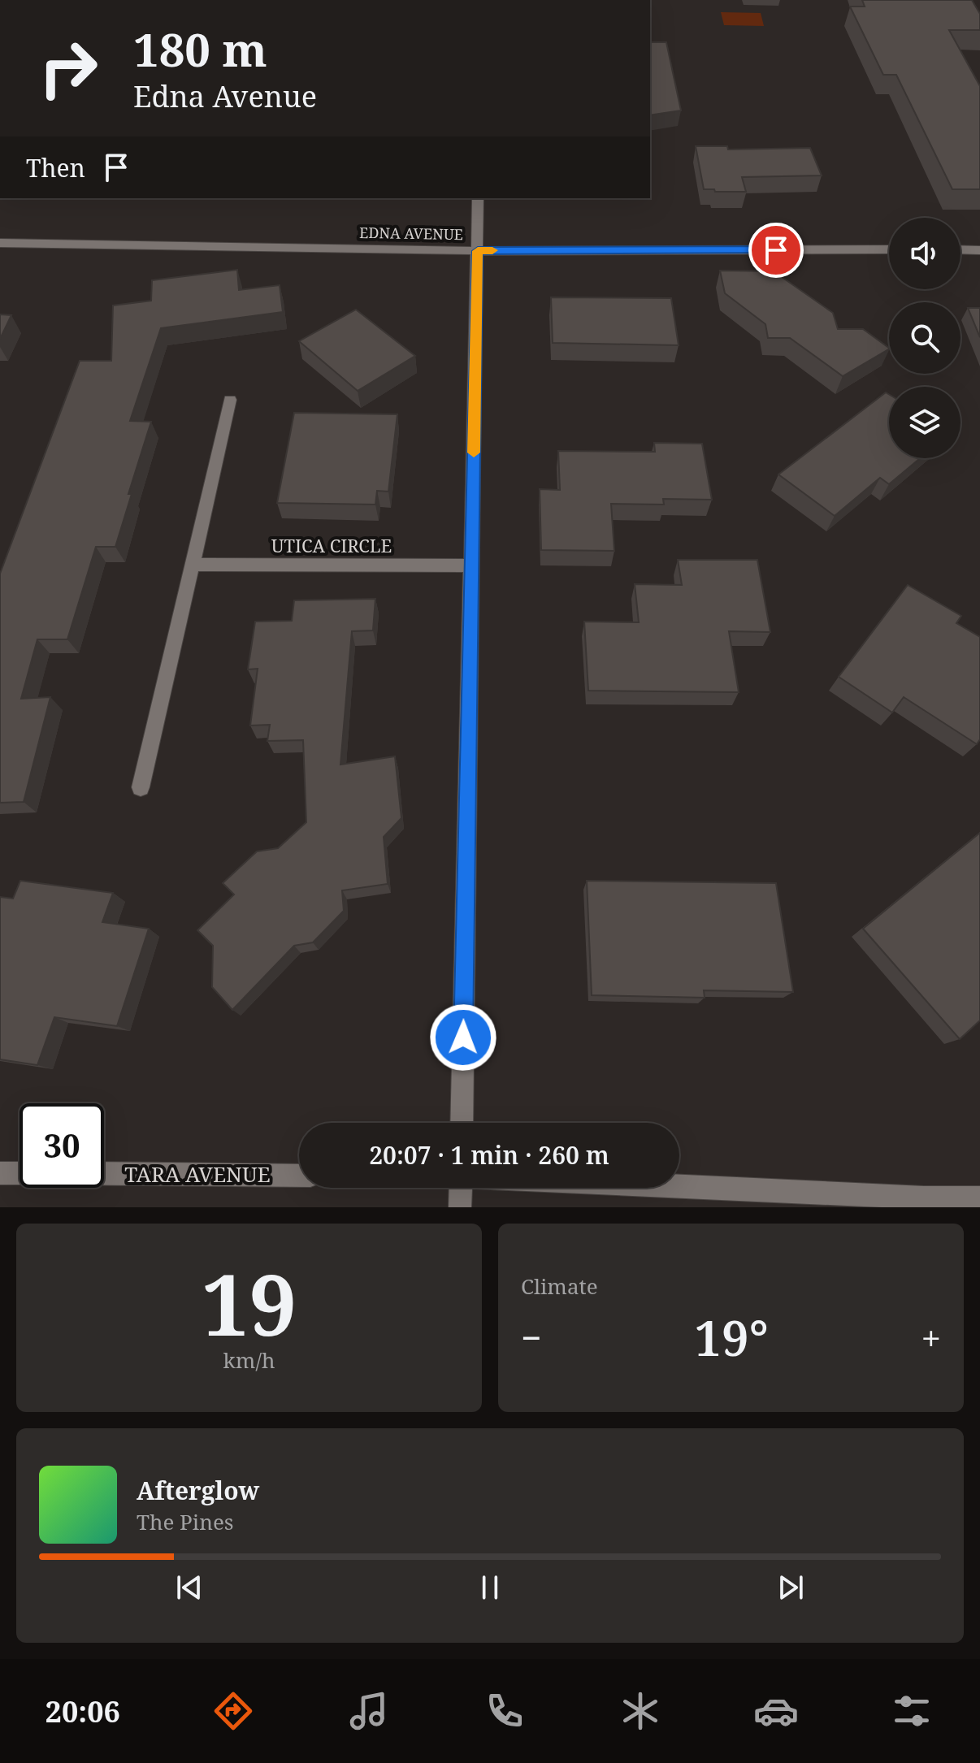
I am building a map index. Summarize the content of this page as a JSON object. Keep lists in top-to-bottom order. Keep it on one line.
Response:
{"streets":{"street":["EDNA AVENUE","UTICA CIRCLE","TARA AVENUE"]},"page":{"turn":["180 m","Edna Avenue"],"then":"Then","limit":"30","trip":"20:07 · 1 min · 260 m","tile":[["19","km/h"],"Climate"],"heat":["−","19°","+"],"song":["Afterglow","The Pines"],"tabs":"20:06"}}
